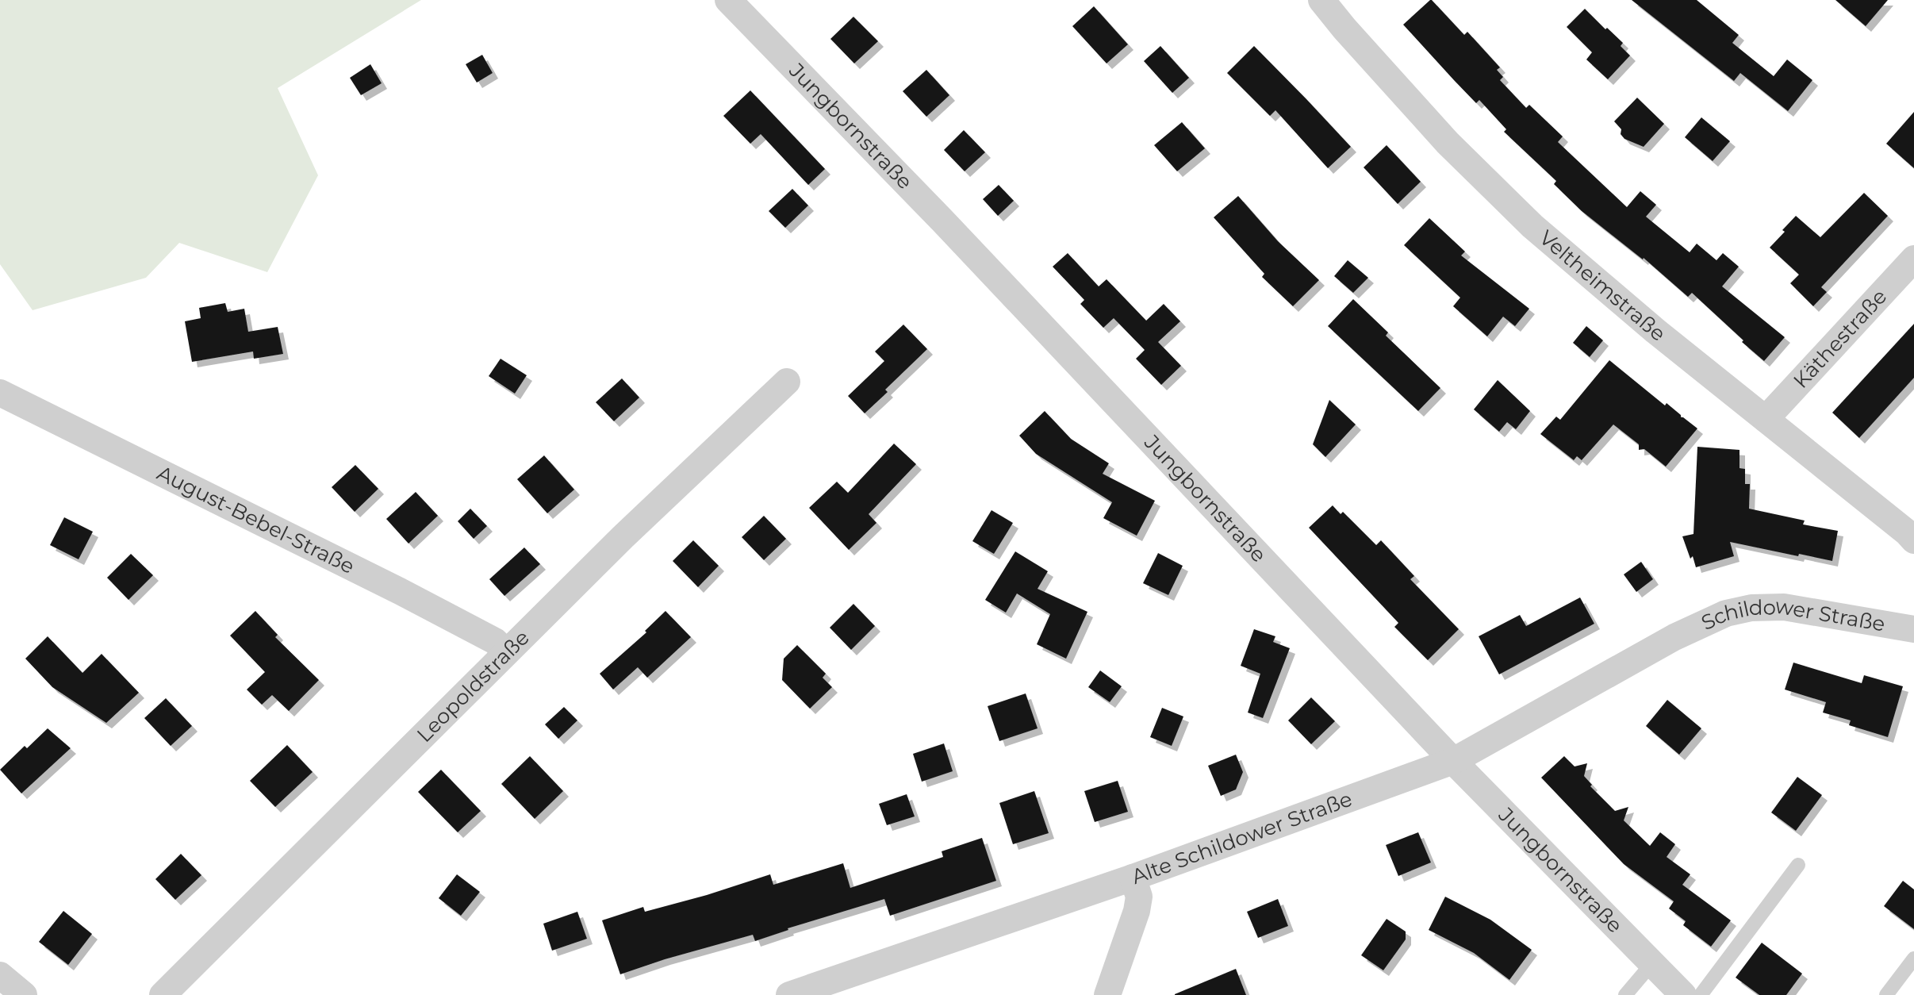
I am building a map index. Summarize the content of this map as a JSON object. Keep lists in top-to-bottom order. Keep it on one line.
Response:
{"streets":{"street":["Jungbornstraße","Veltheimstraße","Käthestraße","August-Bebel-Straße","Schildower Straße","Leopoldstraße","Alte Schildower Straße"]},"crossings":[["Jungbornstraße","Alte Schildower Straße"],["Veltheimstraße","Käthestraße"],["August-Bebel-Straße","Leopoldstraße"],["Schildower Straße","Alte Schildower Straße"]]}
